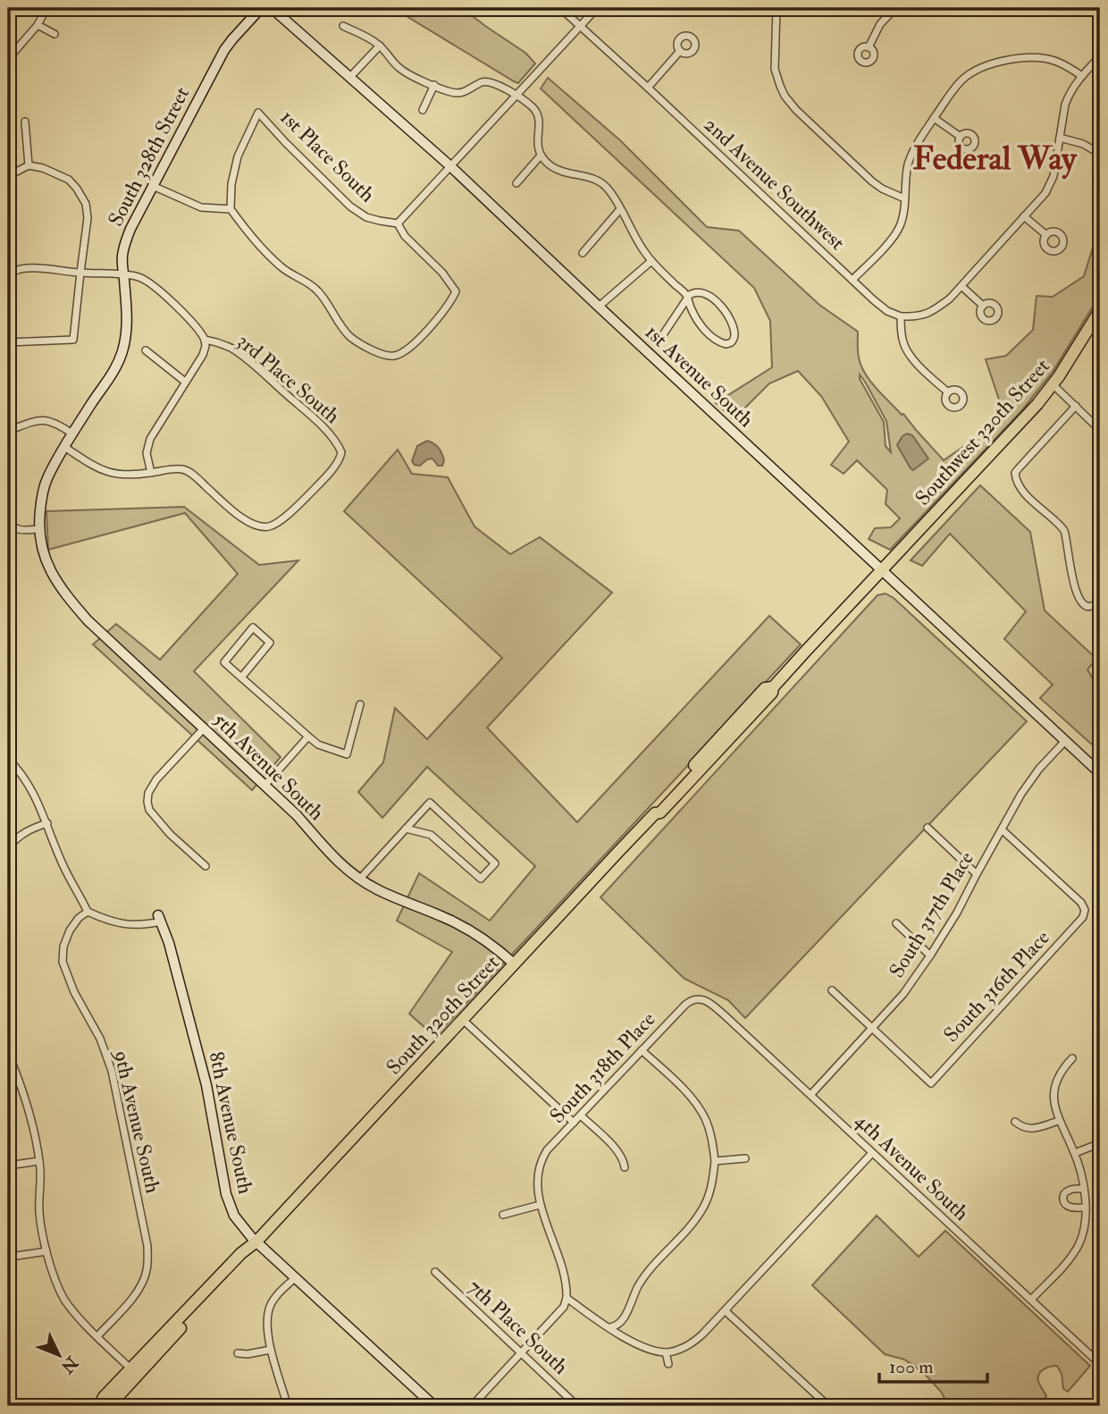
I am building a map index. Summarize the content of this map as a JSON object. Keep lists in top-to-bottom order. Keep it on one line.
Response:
{"streets":{"main road":["Southwest 320th Street","South 320th Street"],"street":["1st Place South","South 328th Street","2nd Avenue Southwest","1st Avenue South","3rd Place South","5th Avenue South","South 317th Place","South 316th Place","South 318th Place","9th Avenue South","8th Avenue South","4th Avenue South","7th Place South"]},"crossings":[["South 328th Street","3rd Place South"],["South 328th Street","5th Avenue South"],["1st Avenue South","Southwest 320th Street"],["1st Avenue South","South 317th Place"],["1st Avenue South","South 320th Street"],["Southwest 320th Street","South 320th Street"],["5th Avenue South","South 320th Street"],["South 317th Place","South 316th Place"],["South 317th Place","4th Avenue South"],["South 320th Street","8th Avenue South"],["South 318th Place","4th Avenue South"]],"districts":["Federal Way"],"scale_bar":"100 m","north":"bottom right"}
